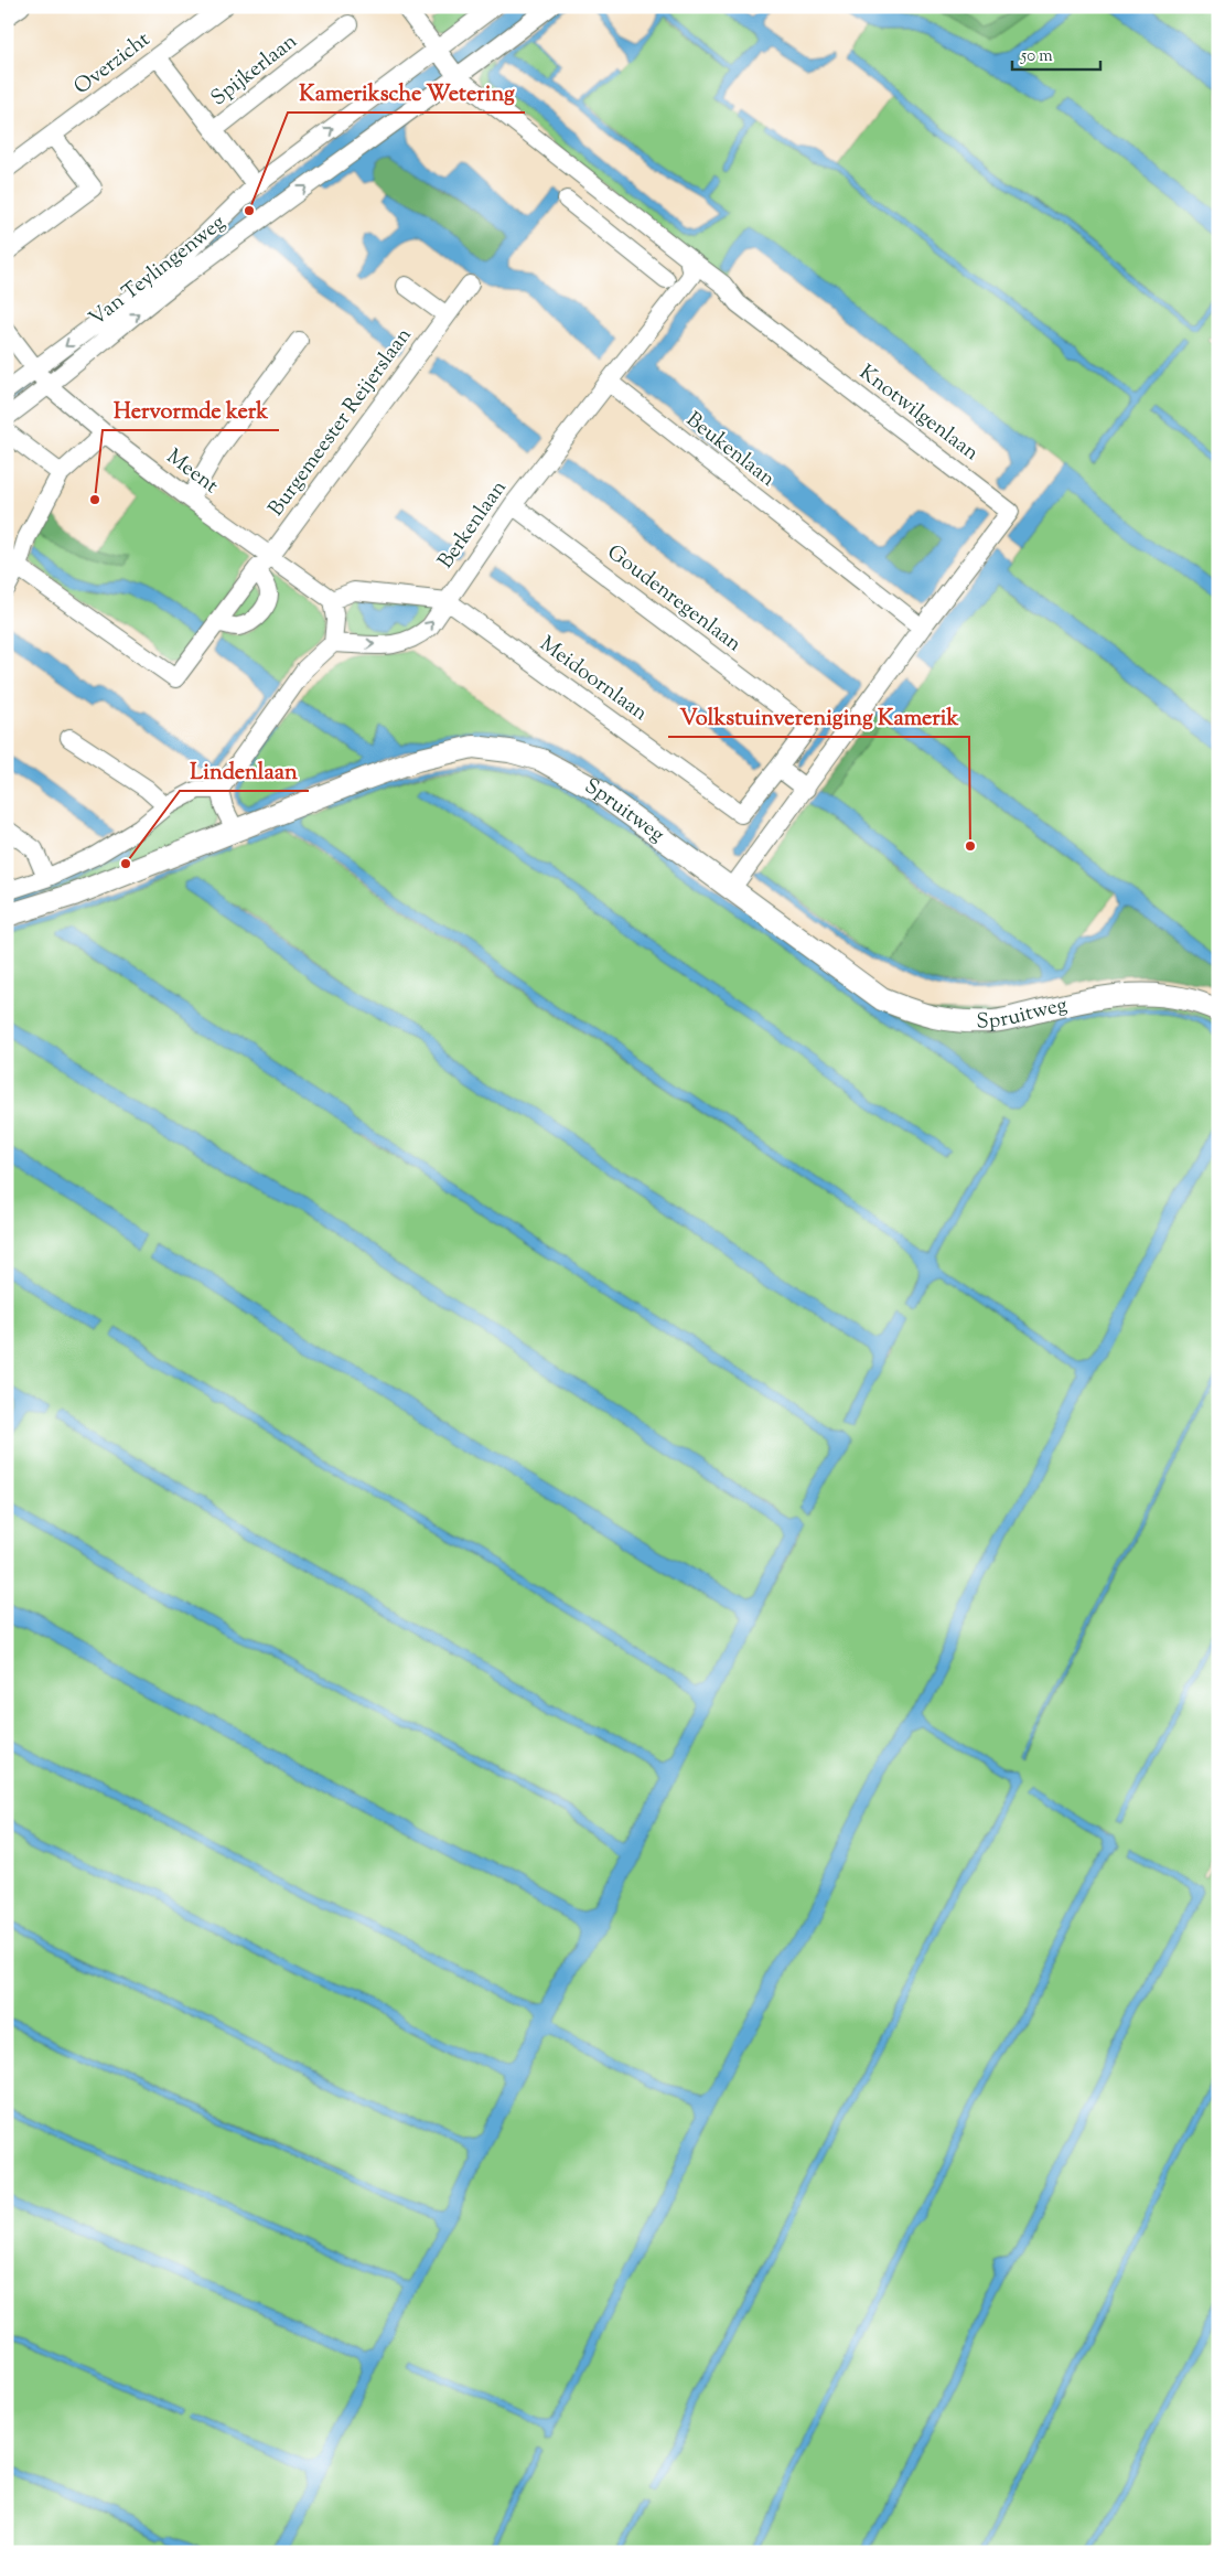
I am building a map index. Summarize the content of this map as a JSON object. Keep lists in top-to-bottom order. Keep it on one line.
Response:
{"streets":{"main road":["Spruitweg"],"street":["Overzicht","Spijkerlaan","Van Teylingenweg","Knotwilgenlaan","Burgemeester Reijerslaan","Beukenlaan","Meent","Berkenlaan","Goudenregenlaan","Meidoornlaan"]},"crossings":[["Overzicht","Spijkerlaan"],["Van Teylingenweg","Meent"],["Knotwilgenlaan","Beukenlaan"],["Burgemeester Reijerslaan","Meent"],["Beukenlaan","Berkenlaan"],["Meent","Berkenlaan"],["Berkenlaan","Goudenregenlaan"],["Berkenlaan","Meidoornlaan"],["Goudenregenlaan","Meidoornlaan"]],"places":["Kameriksche Wetering","Hervormde kerk","Volkstuinvereniging Kamerik","Lindenlaan"],"scale_bar":"50 m"}
